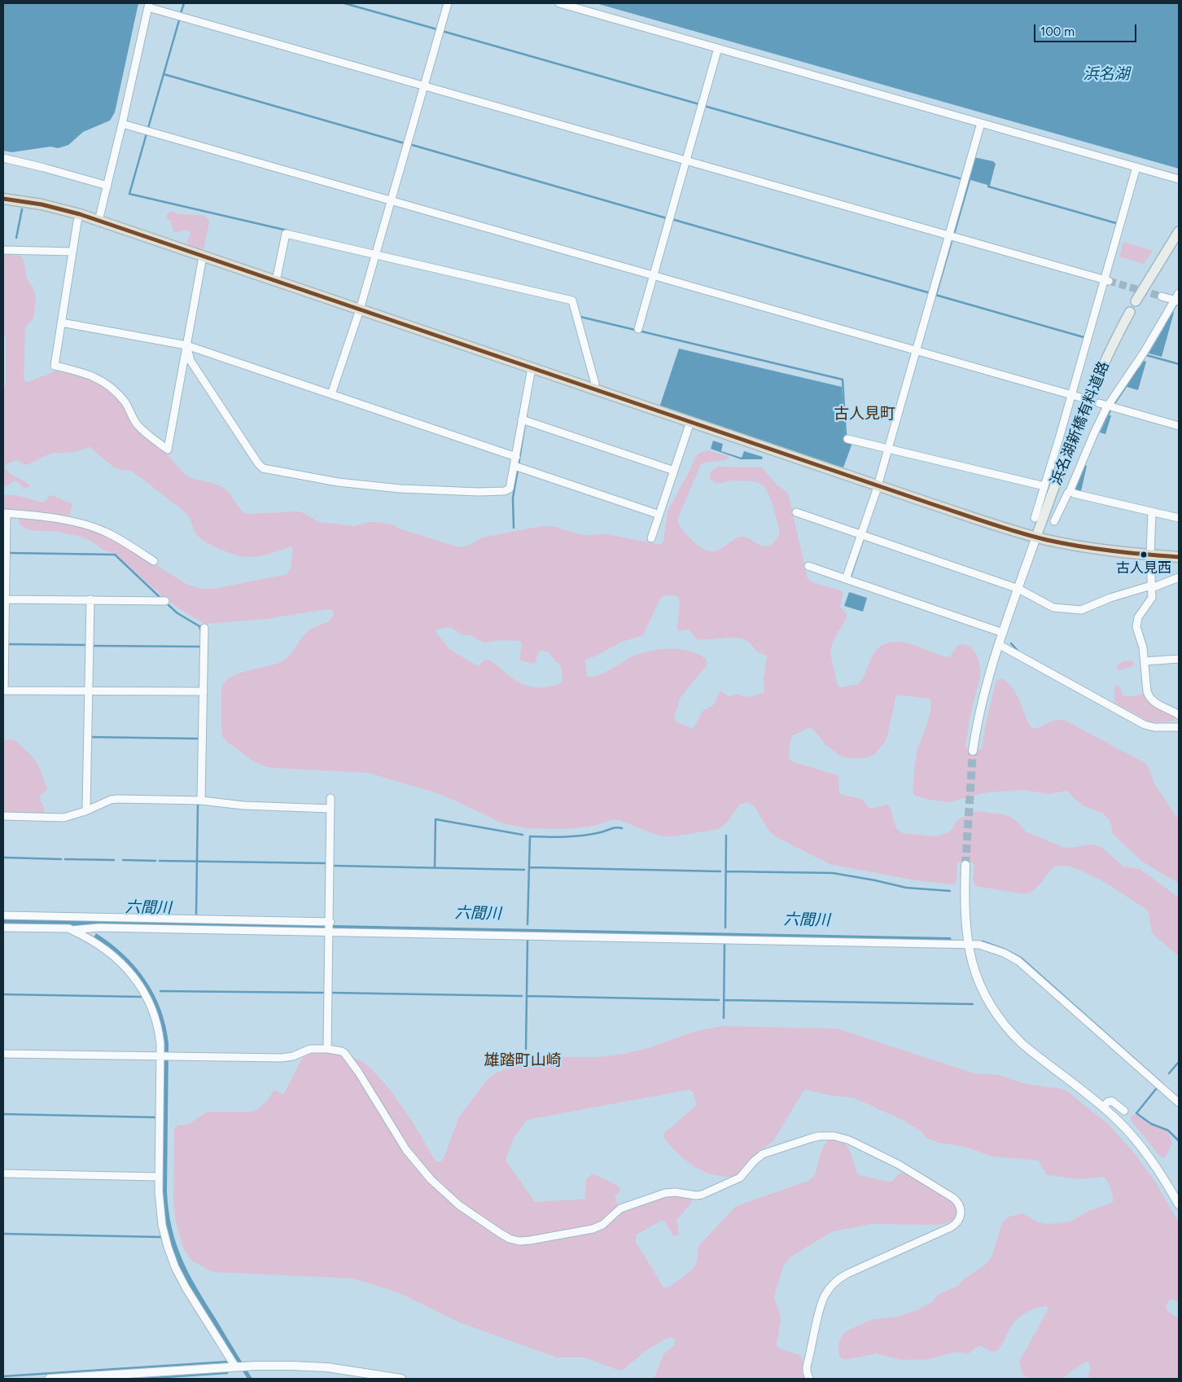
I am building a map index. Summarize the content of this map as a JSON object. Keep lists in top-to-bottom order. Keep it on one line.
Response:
{"streets":{"main road":["浜名湖新橋有料道路"]},"districts":["古人見町","雄踏町山崎"],"water":["浜名湖","六間川"],"places":["古人見西"],"scale_bar":"100 m"}
